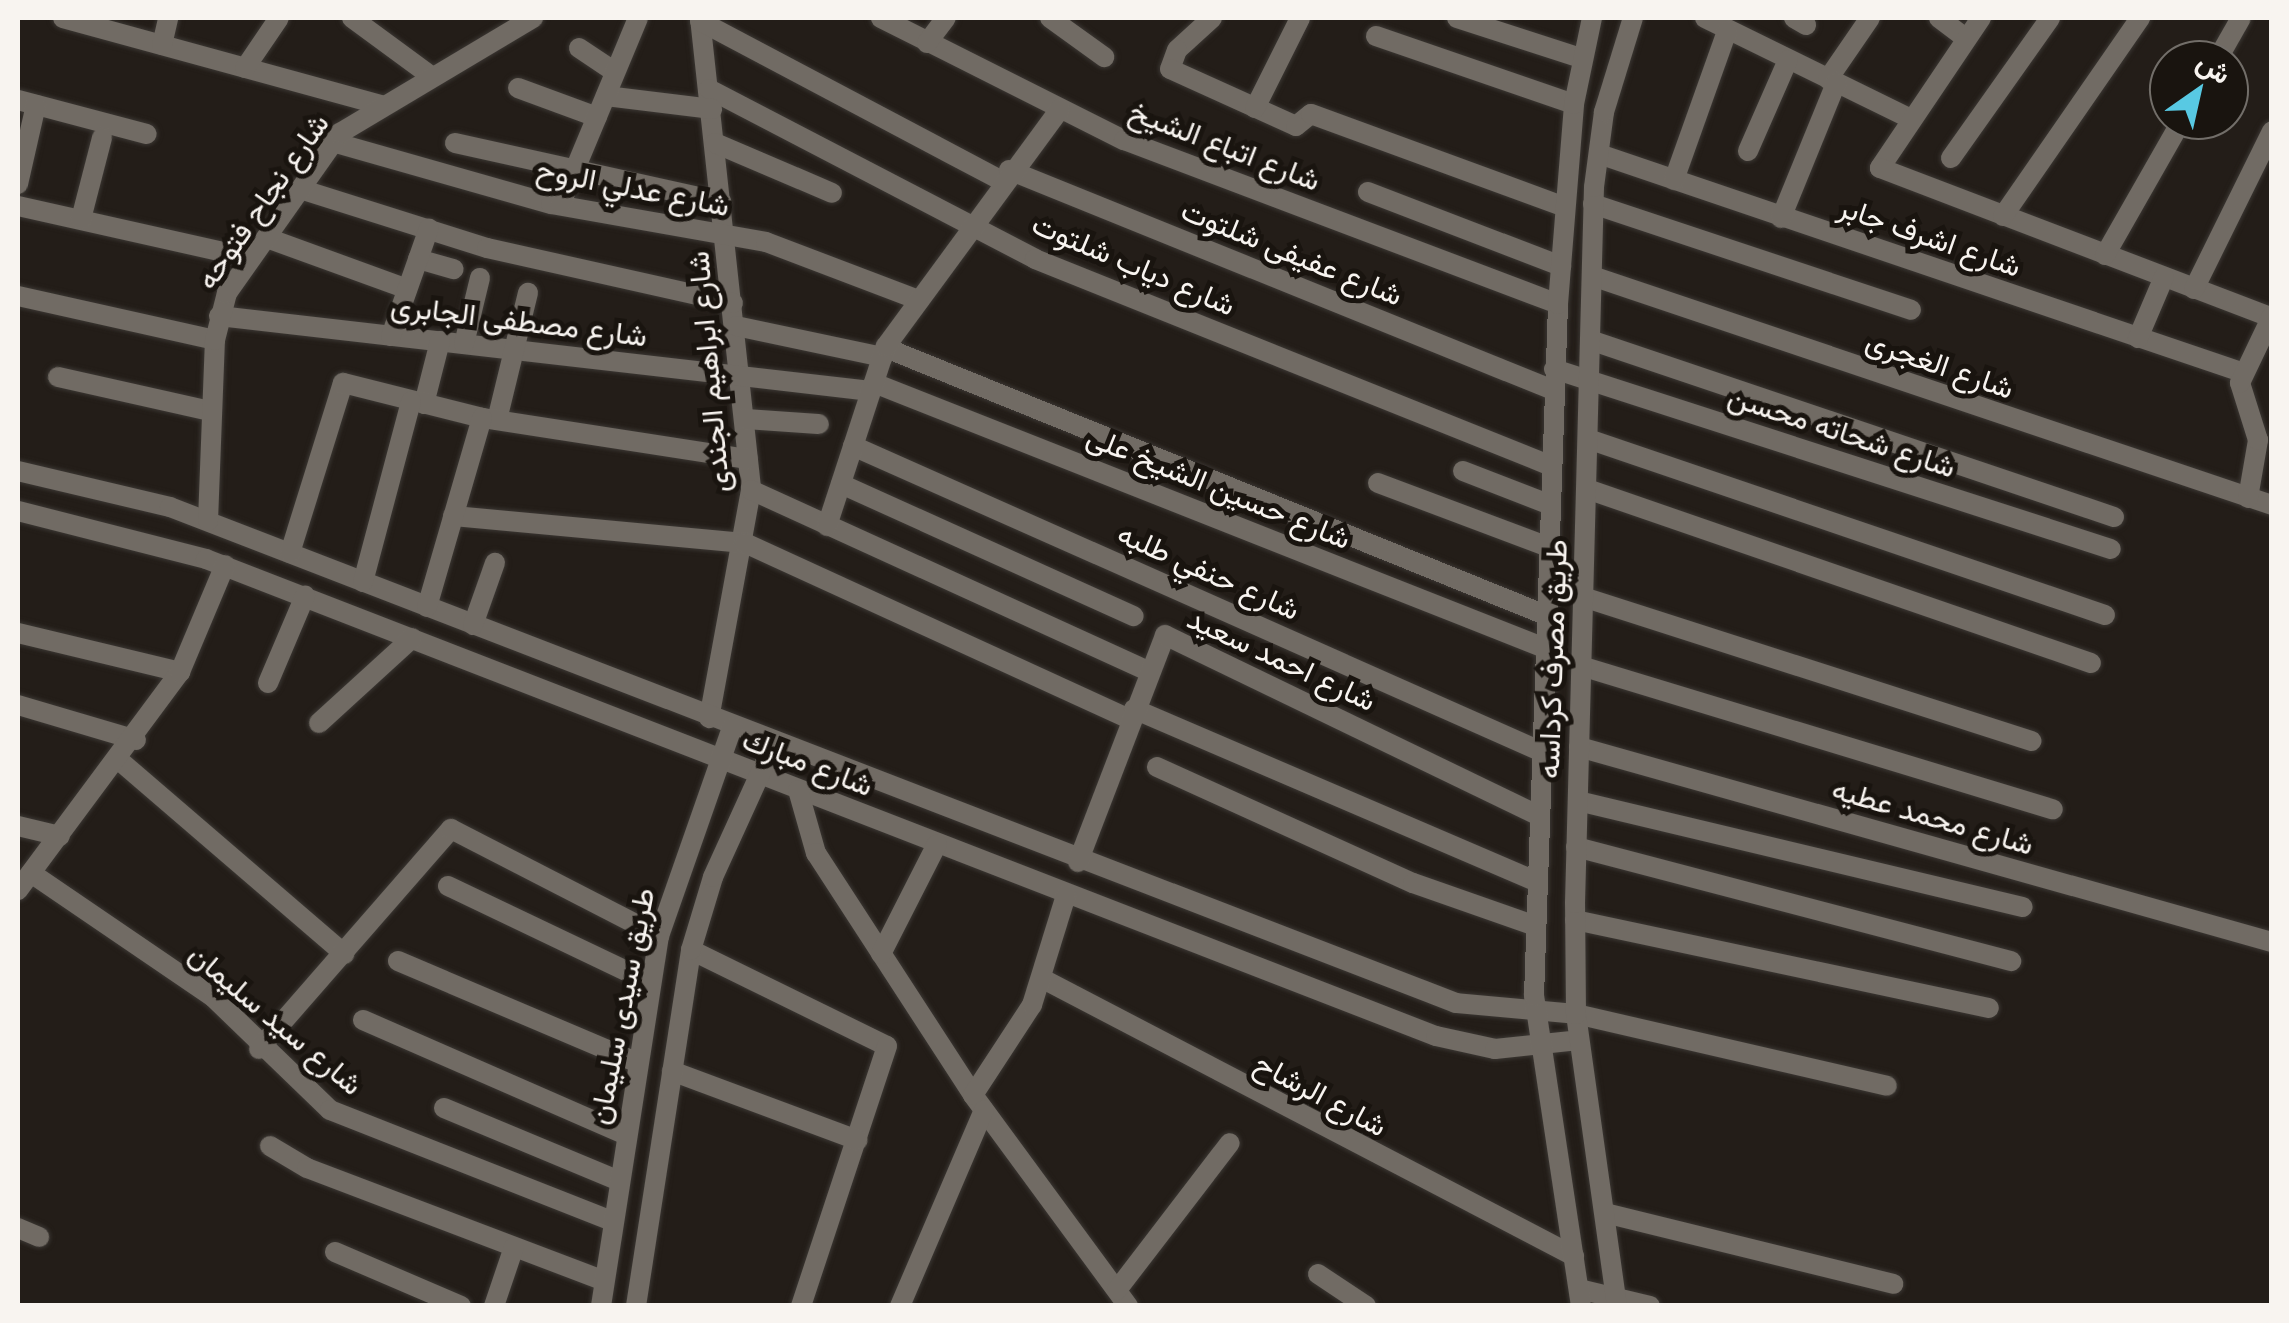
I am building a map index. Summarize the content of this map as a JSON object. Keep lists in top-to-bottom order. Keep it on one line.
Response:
{"streets":{"street":["شارع اتباع الشيخ","شارع عدلي الروح","شارع نجاح فتوحه","شارع اشرف جابر","شارع عفيفى شلتوت","شارع دياب شلتوت","شارع مصطفى الجابرى","شارع الغجرى","شارع ابراهيم الجندى","شارع شحاته محسن","شارع حسين الشيخ على","شارع حنفي طلبه","شارع احمد سعيد","طريق مصرف كرداسه","شارع مبارك","شارع محمد عطيه","طريق سيدى سليمان","شارع سيد سليمان","شارع الرشاح"]},"crossings":[["شارع اتباع الشيخ","طريق مصرف كرداسه"],["شارع عدلي الروح","شارع نجاح فتوحه"],["شارع عدلي الروح","شارع ابراهيم الجندى"],["شارع نجاح فتوحه","شارع مصطفى الجابرى"],["شارع نجاح فتوحه","شارع مبارك"],["شارع اشرف جابر","طريق مصرف كرداسه"],["شارع عفيفى شلتوت","شارع ابراهيم الجندى"],["شارع عفيفى شلتوت","شارع شحاته محسن"],["شارع عفيفى شلتوت","طريق مصرف كرداسه"],["شارع دياب شلتوت","شارع ابراهيم الجندى"],["شارع دياب شلتوت","طريق مصرف كرداسه"],["شارع مصطفى الجابرى","شارع ابراهيم الجندى"],["شارع مصطفى الجابرى","شارع حسين الشيخ على"],["شارع الغجرى","طريق مصرف كرداسه"],["شارع ابراهيم الجندى","شارع مبارك"],["شارع شحاته محسن","طريق مصرف كرداسه"],["شارع حسين الشيخ على","طريق مصرف كرداسه"],["شارع حنفي طلبه","طريق مصرف كرداسه"],["شارع احمد سعيد","طريق مصرف كرداسه"],["شارع احمد سعيد","شارع مبارك"],["طريق مصرف كرداسه","شارع مبارك"],["طريق مصرف كرداسه","شارع محمد عطيه"],["طريق مصرف كرداسه","شارع الرشاح"],["شارع مبارك","طريق سيدى سليمان"],["طريق سيدى سليمان","شارع سيد سليمان"]],"north":"top right"}
